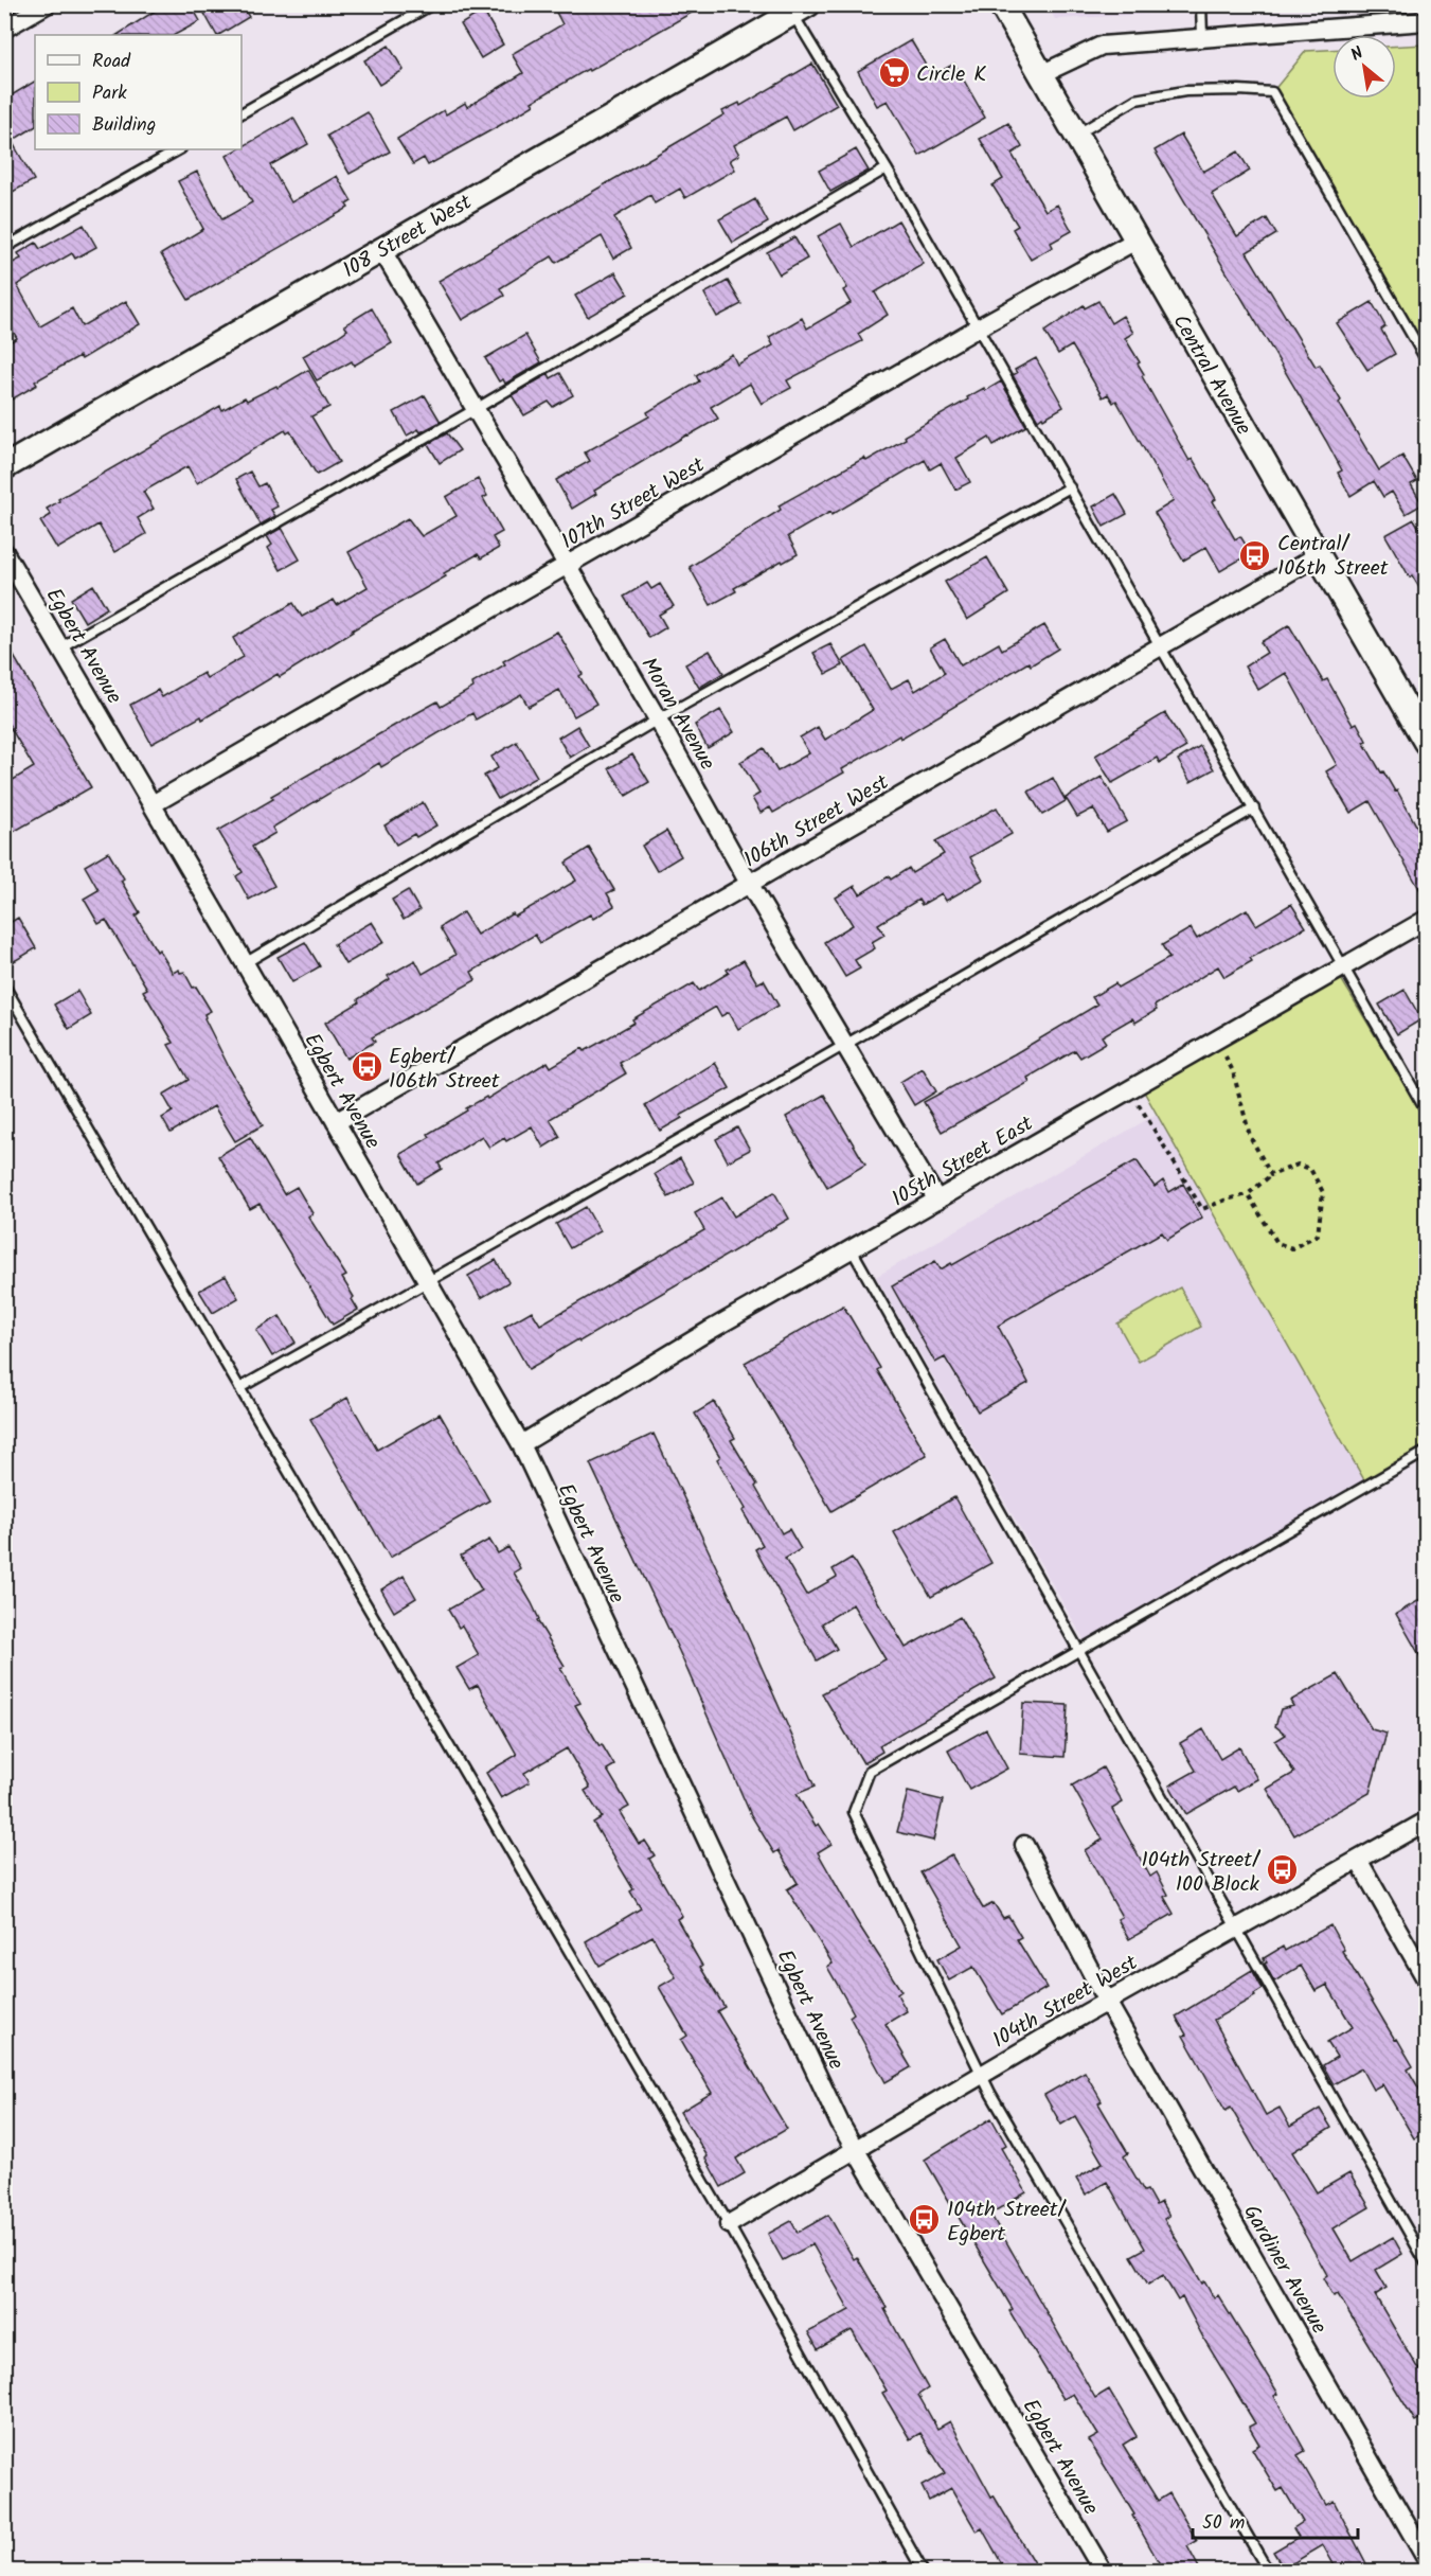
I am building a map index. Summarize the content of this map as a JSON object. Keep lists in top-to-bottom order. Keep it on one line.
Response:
{"streets":{"street":["108 Street West","Central Avenue","107th Street West","Egbert Avenue","Moran Avenue","106th Street West","105th Street East","104th Street West","Gardiner Avenue"]},"crossings":[["108 Street West","Moran Avenue"],["Central Avenue","107th Street West"],["Central Avenue","106th Street West"],["107th Street West","Egbert Avenue"],["107th Street West","Moran Avenue"],["Egbert Avenue","106th Street West"],["Egbert Avenue","105th Street East"],["Egbert Avenue","104th Street West"],["Moran Avenue","106th Street West"],["Moran Avenue","105th Street East"],["104th Street West","Gardiner Avenue"]],"places":{"supermarket":["Circle K"],"bus stop":["Central/ 106th Street","Egbert/ 106th Street","104th Street/ 100 Block","104th Street/ Egbert"]},"legend":["Road","Park","Building"],"scale_bar":"50 m","north":"top left"}
